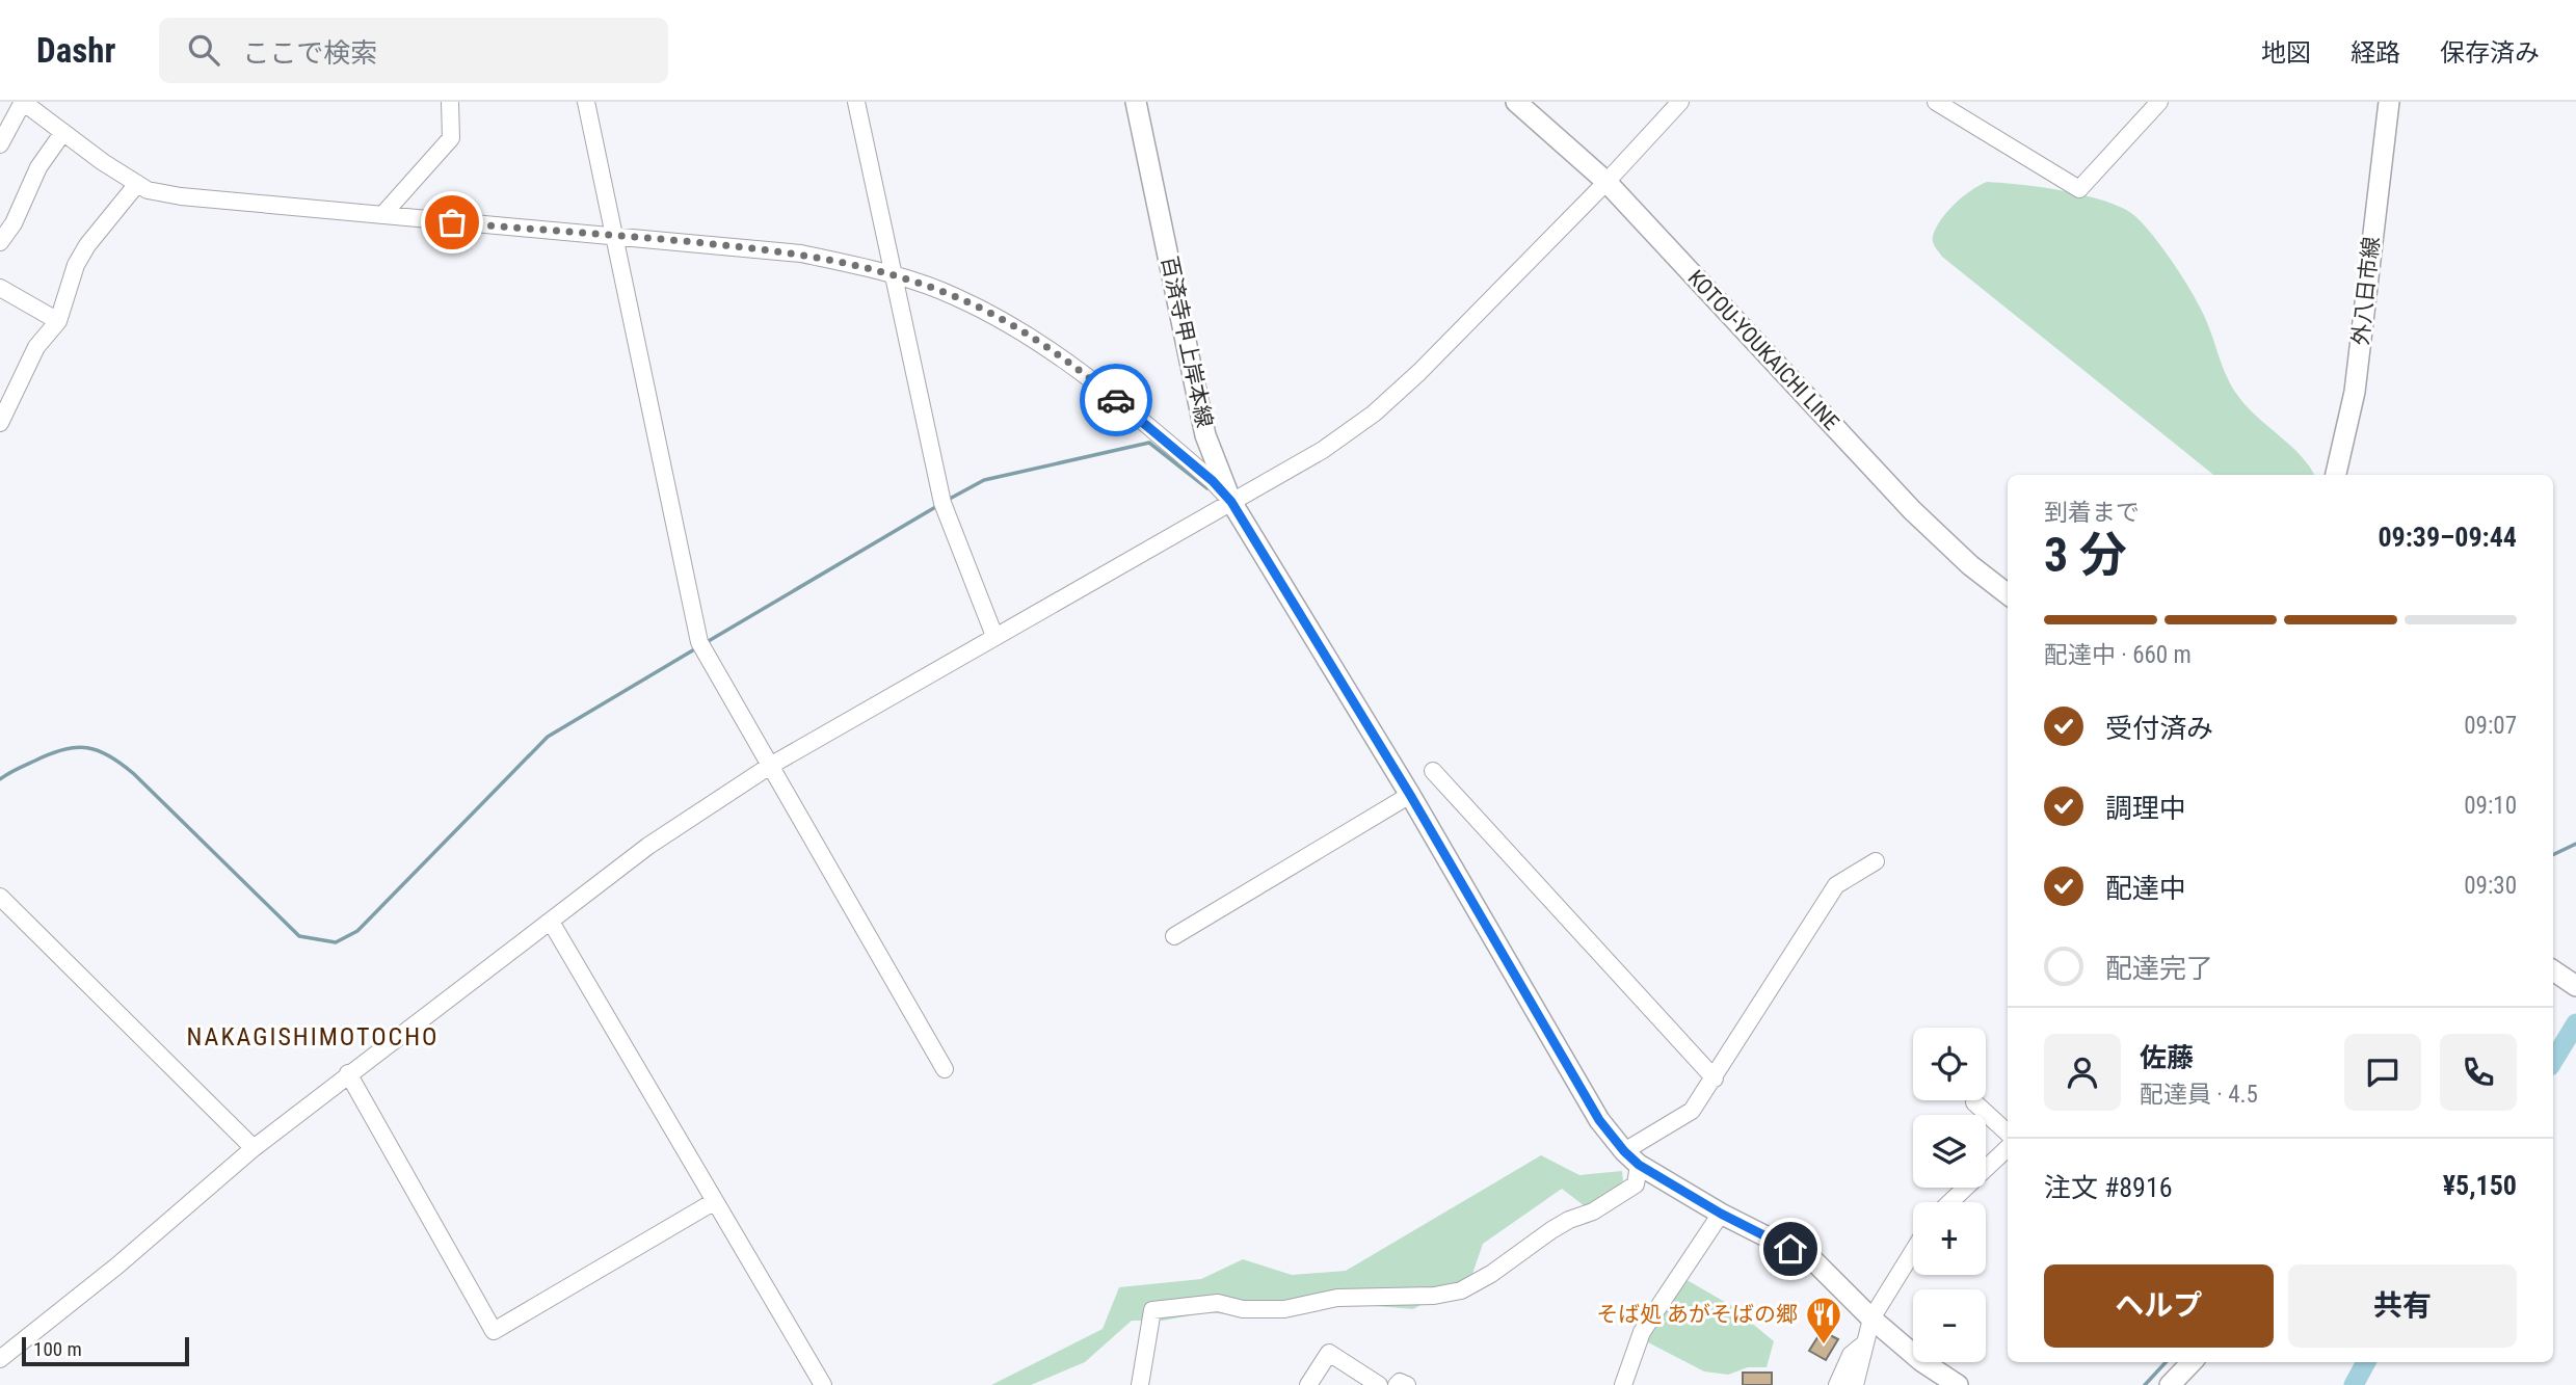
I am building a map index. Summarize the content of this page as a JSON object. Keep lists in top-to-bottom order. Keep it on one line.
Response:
{"streets":{"main road":["外八日市線","百済寺甲上岸本線","KOTOU-YOUKAICHI LINE"]},"districts":["NAKAGISHIMOTOCHO"],"places":{"restaurant":["そば処 あがそばの郷"]},"scale_bar":"100 m","page":{"header":"Dashr","search":"ここで検索","nav":["地図","経路","保存済み"],"heading":["3 分","到着まで","09:39–09:44"],"panel":["佐藤","配達員 · 4.5","注文 #8916","¥5,150"],"bar":"配達中 · 660 m","list":[["受付済み","09:07"],["調理中","09:10"],["配達中","09:30"],"配達完了"],"map_buttons":["+","−"],"buttons":["ヘルプ","共有"],"scale":"100 m"}}
